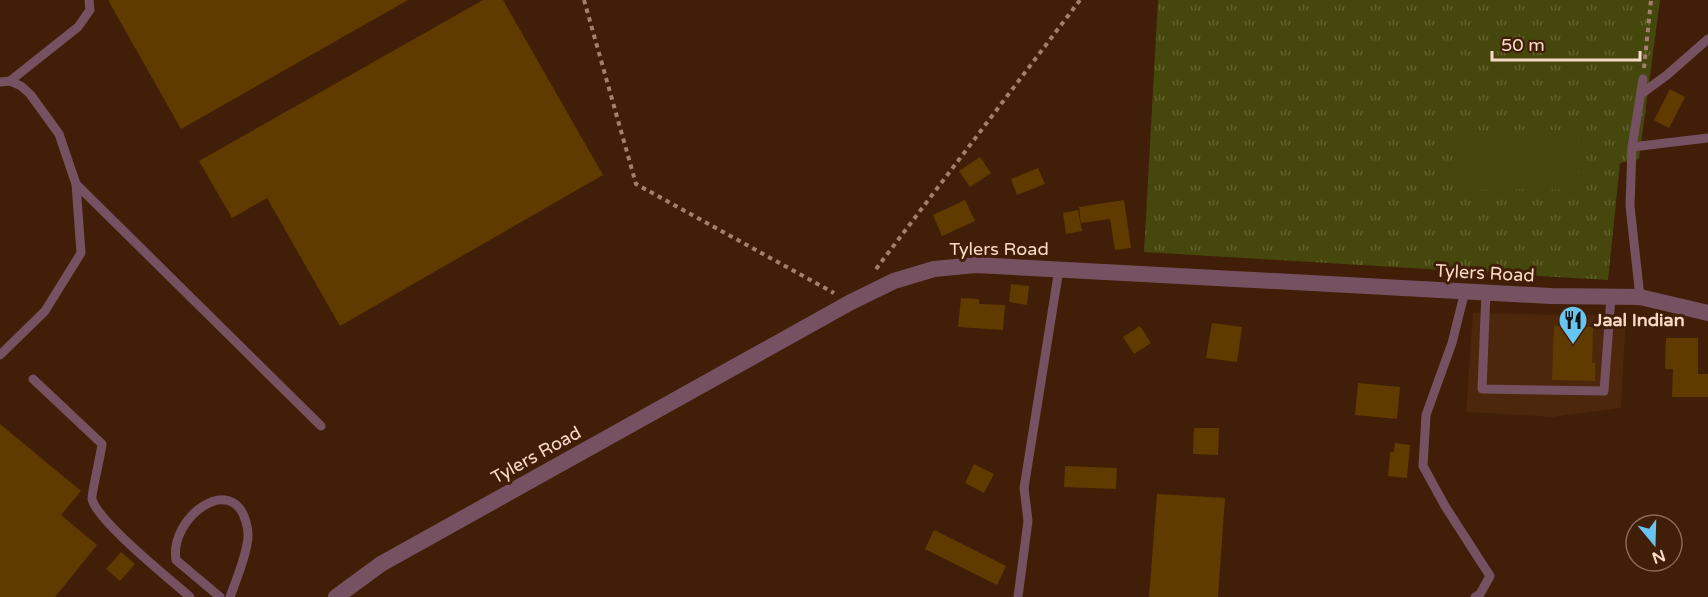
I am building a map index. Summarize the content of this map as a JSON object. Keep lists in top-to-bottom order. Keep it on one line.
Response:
{"streets":{"street":["Tylers Road"]},"places":{"restaurant":["Jaal Indian"]},"scale_bar":"50 m","north":"bottom"}
